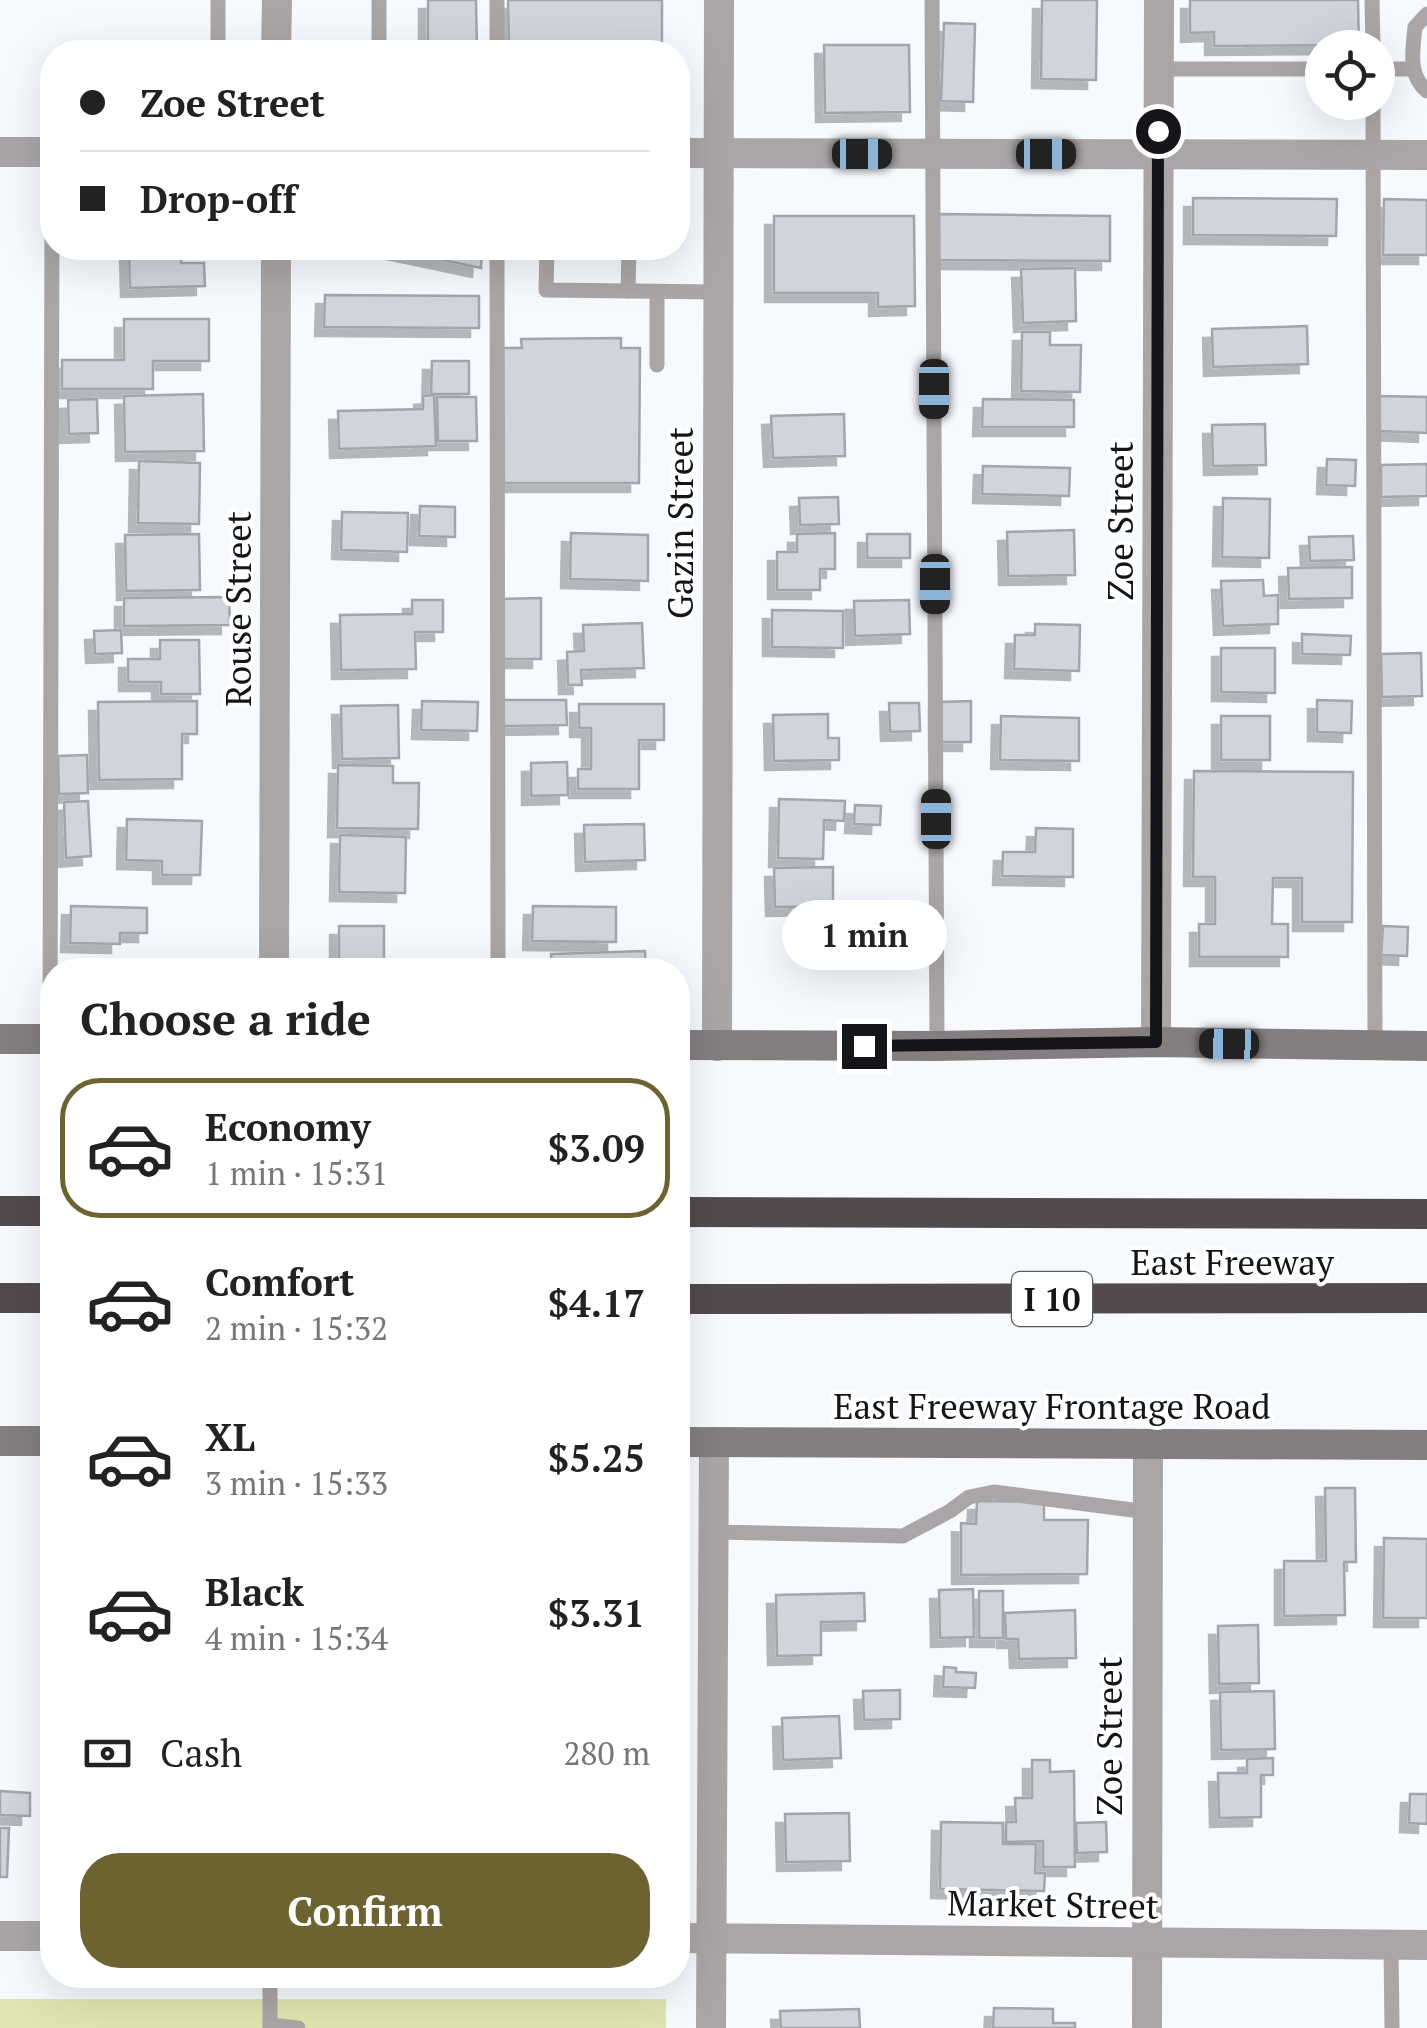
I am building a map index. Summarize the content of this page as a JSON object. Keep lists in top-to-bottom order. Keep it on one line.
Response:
{"streets":{"highway":["East Freeway","I 10"],"main road":["East Freeway Frontage Road"],"street":["Zoe Street","Gazin Street","Rouse Street","Market Street"]},"crossings":[["Zoe Street","East Freeway Frontage Road"],["Zoe Street","Market Street"]],"page":{"banner":["Zoe Street","Drop-off"],"bubble":"1 min","heading":"Choose a ride","list":[{"name":"Economy","note":"1 min · 15:31","value":"$3.09"},{"name":"Comfort","note":"2 min · 15:32","value":"$4.17"},{"name":"XL","note":"3 min · 15:33","value":"$5.25"},{"name":"Black","note":"4 min · 15:34","value":"$3.31"}],"pay":["Cash","280 m"],"buttons":"Confirm"}}
